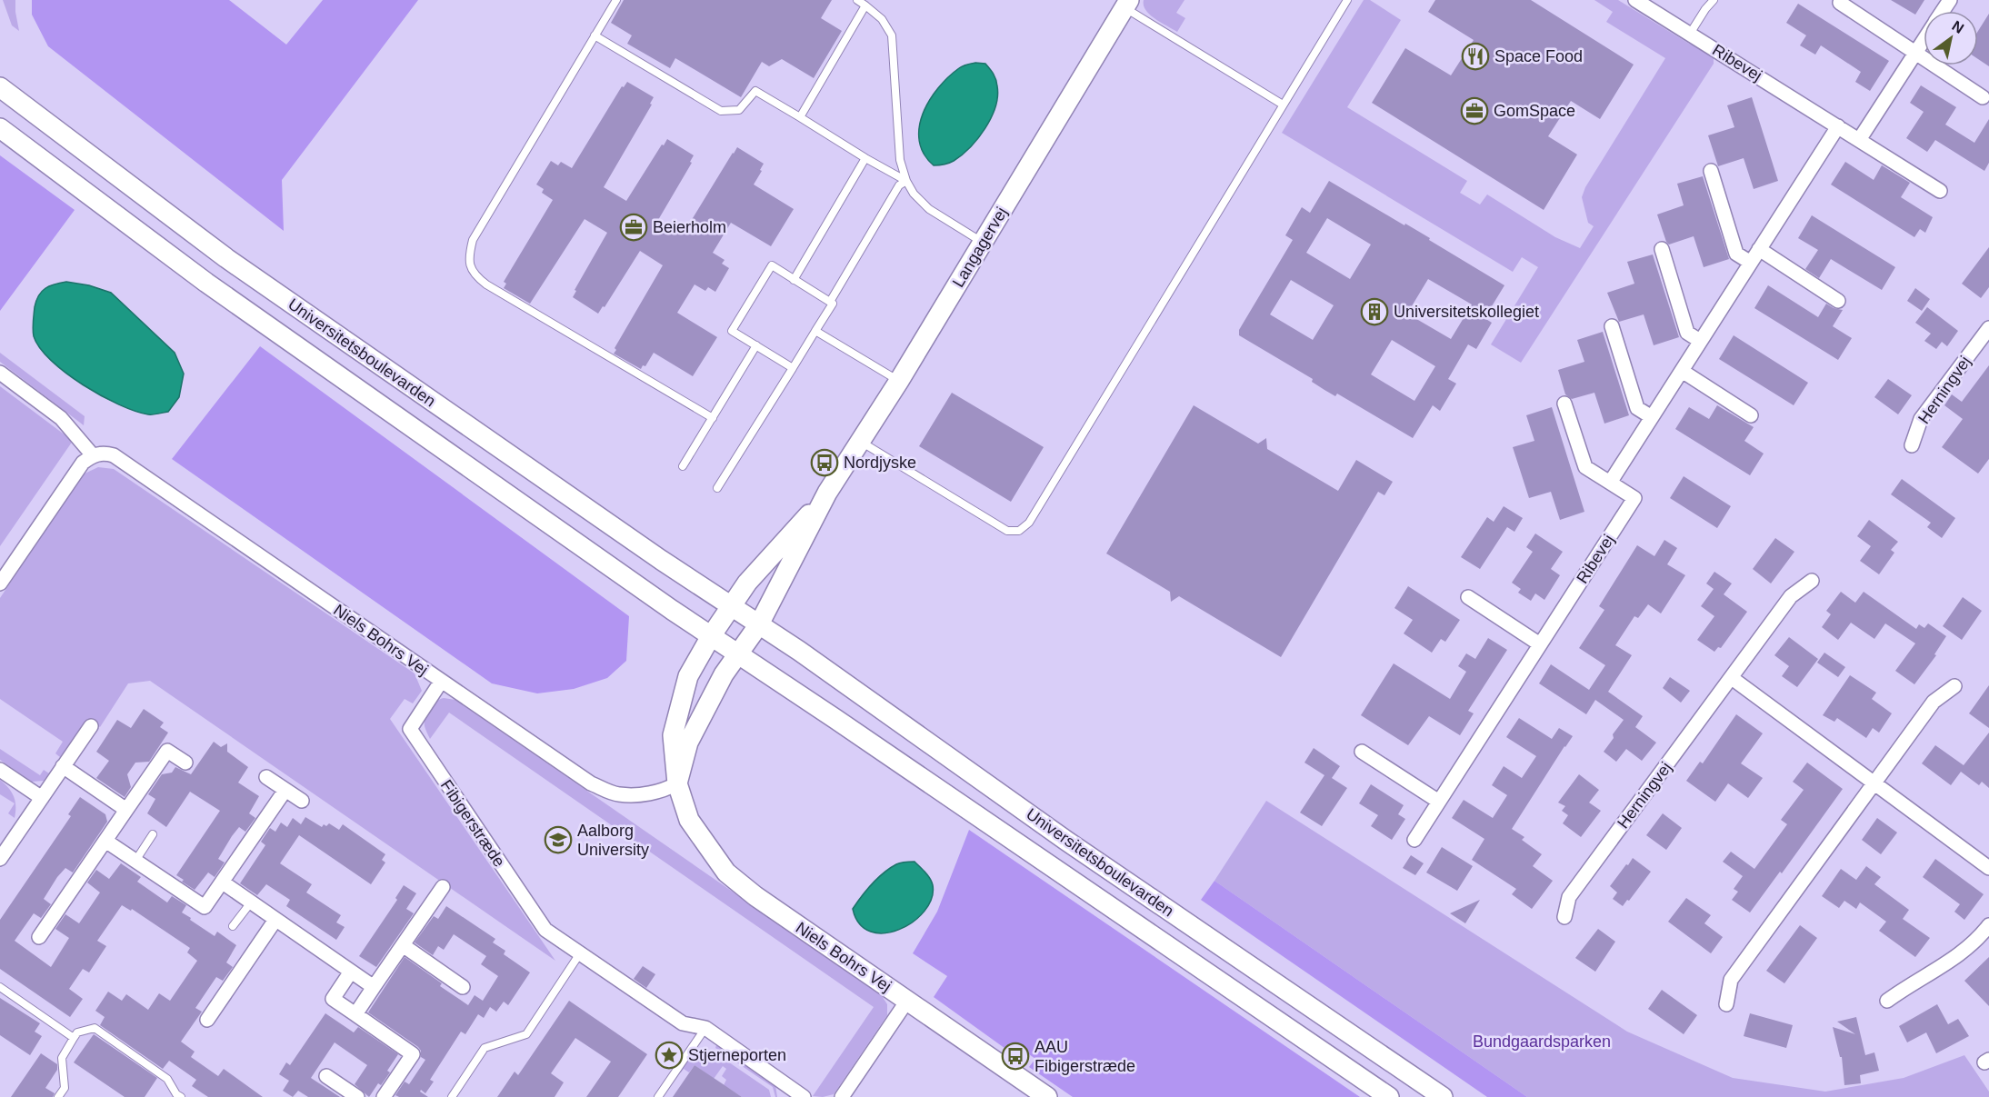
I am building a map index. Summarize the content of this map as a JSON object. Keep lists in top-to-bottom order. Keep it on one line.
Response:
{"streets":{"main road":["Langagervej","Universitetsboulevarden","Niels Bohrs Vej"],"street":["Ribevej","Herningvej","Fibigerstræde"]},"crossings":[["Langagervej","Universitetsboulevarden"],["Langagervej","Niels Bohrs Vej"],["Universitetsboulevarden","Niels Bohrs Vej"],["Niels Bohrs Vej","Fibigerstræde"]],"parks":["Bundgaardsparken"],"places":{"restaurant":["Space Food"],"office":["GomSpace","Beierholm"],"building":["Universitetskollegiet"],"bus stop":["Nordjyske","AAU Fibigerstræde"],"school or university":["Aalborg University"],"place":["Stjerneporten"]},"north":"top right"}
